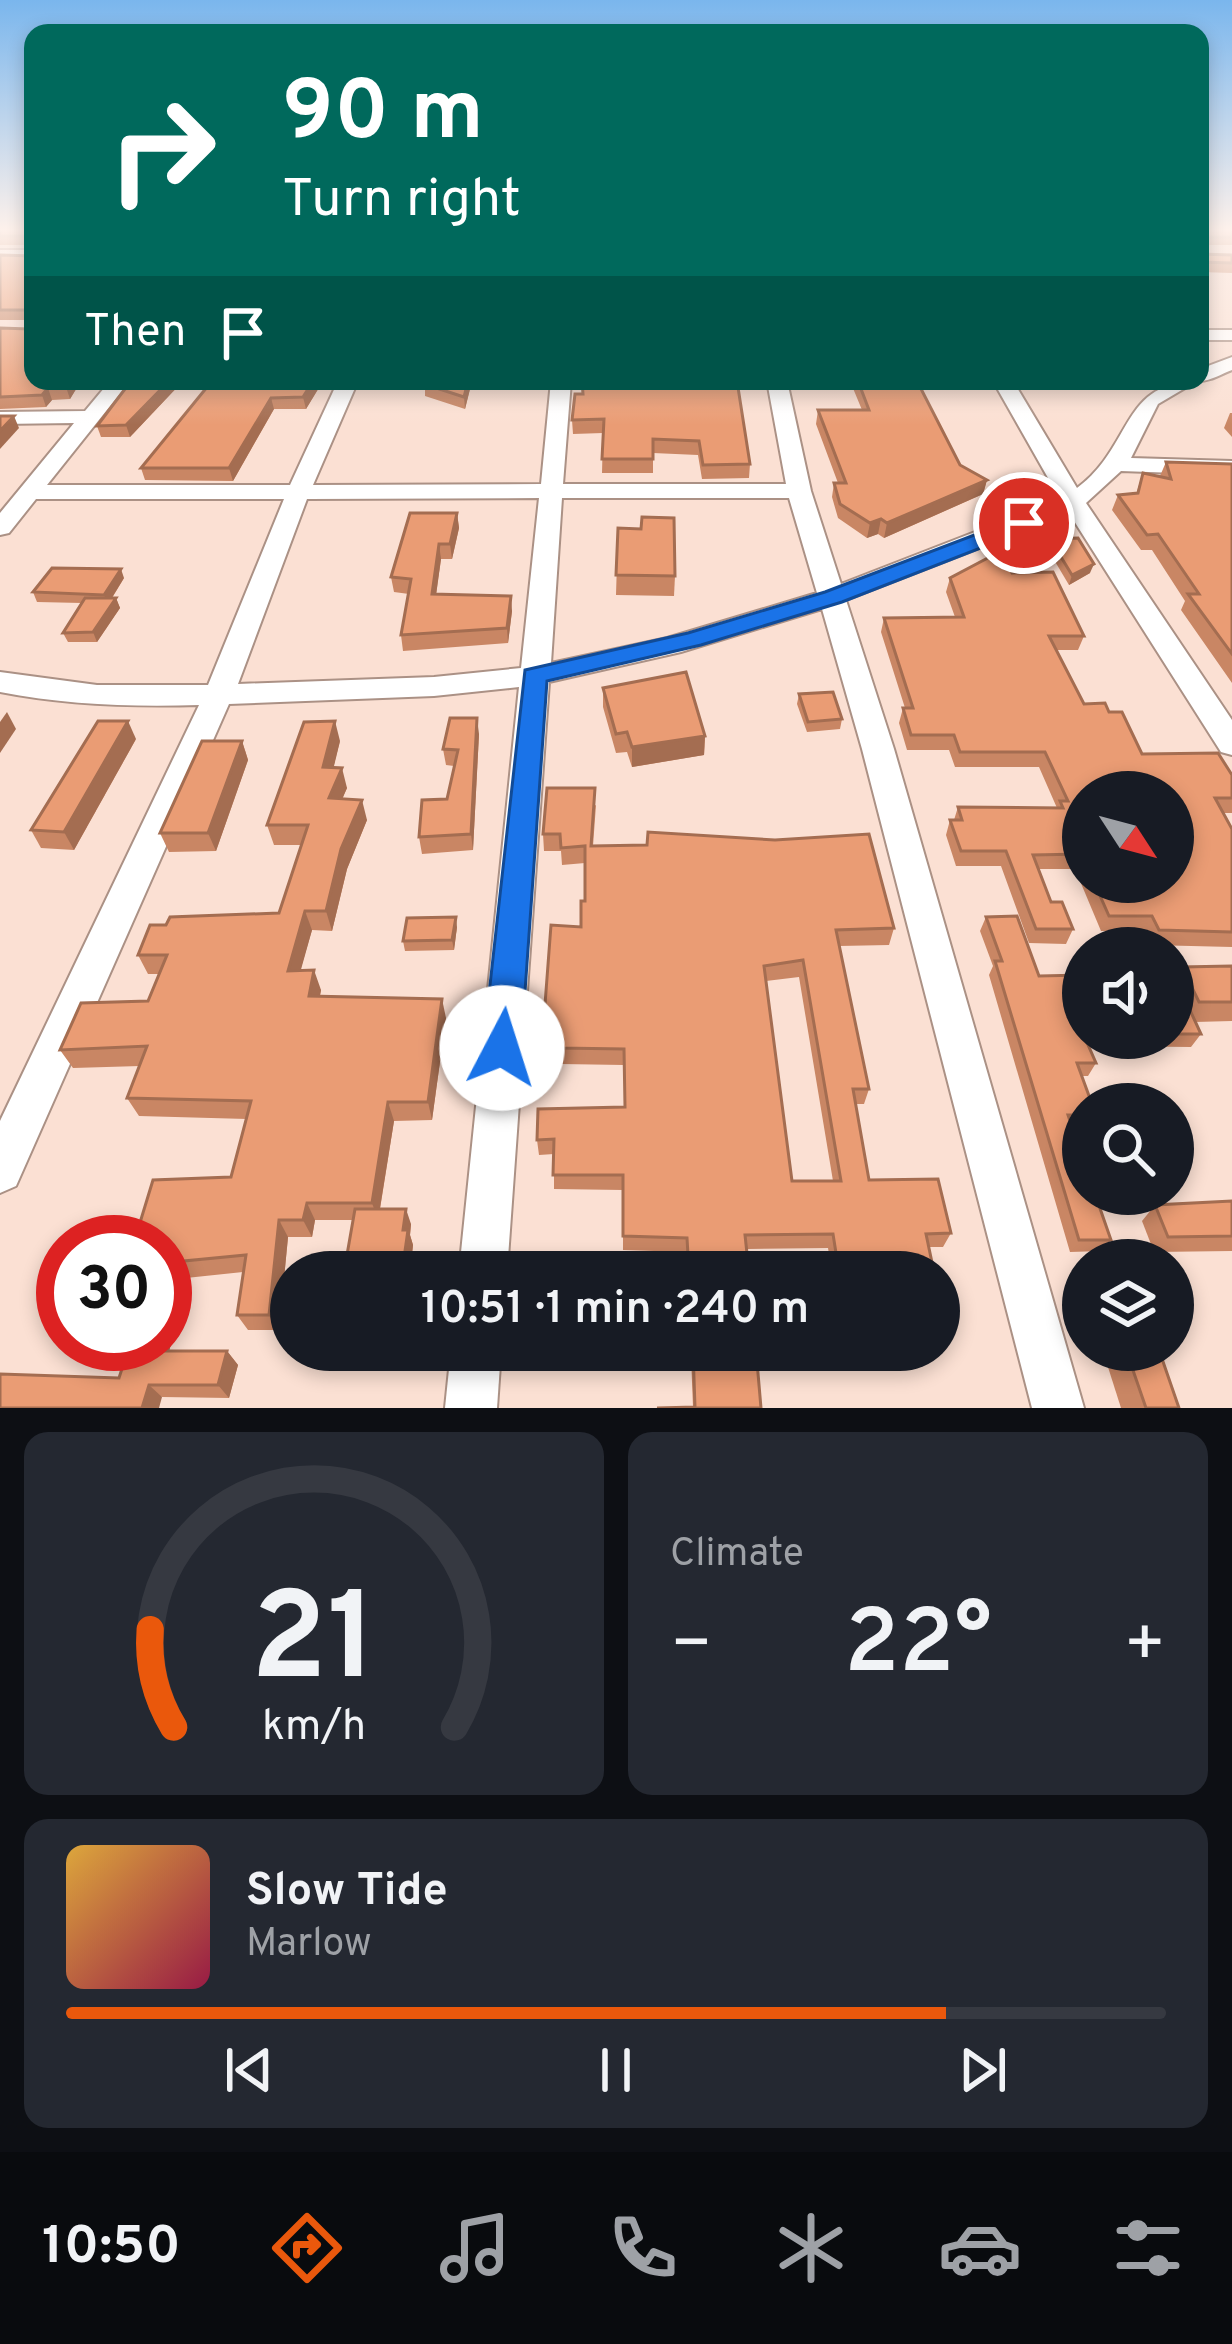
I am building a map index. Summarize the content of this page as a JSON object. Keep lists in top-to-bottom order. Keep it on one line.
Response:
{"north":"bottom right","page":{"turn":["90 m","Turn right"],"then":"Then","limit":"30","trip":"10:51 · 1 min · 240 m","tile":"Climate","heat":["−","22°","+"],"song":["Slow Tide","Marlow"],"tabs":"10:50","gauge":["21","km/h"]}}
